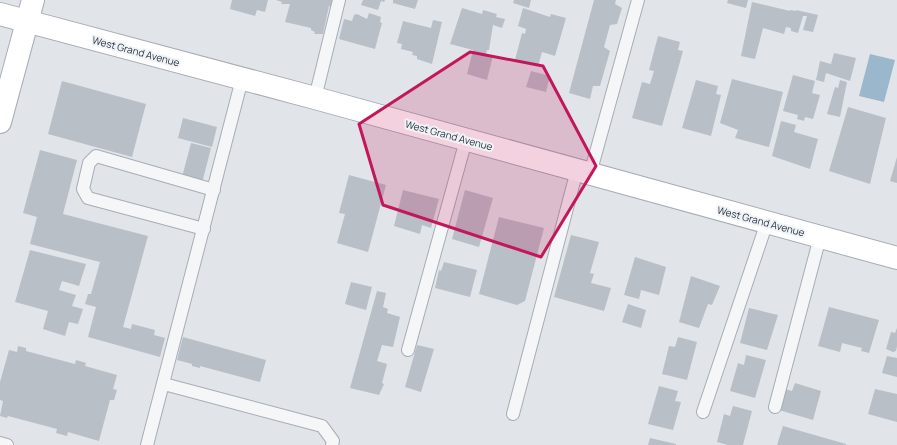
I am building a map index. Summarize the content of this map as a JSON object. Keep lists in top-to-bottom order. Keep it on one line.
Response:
{"streets":{"street":["West Grand Avenue"]}}
